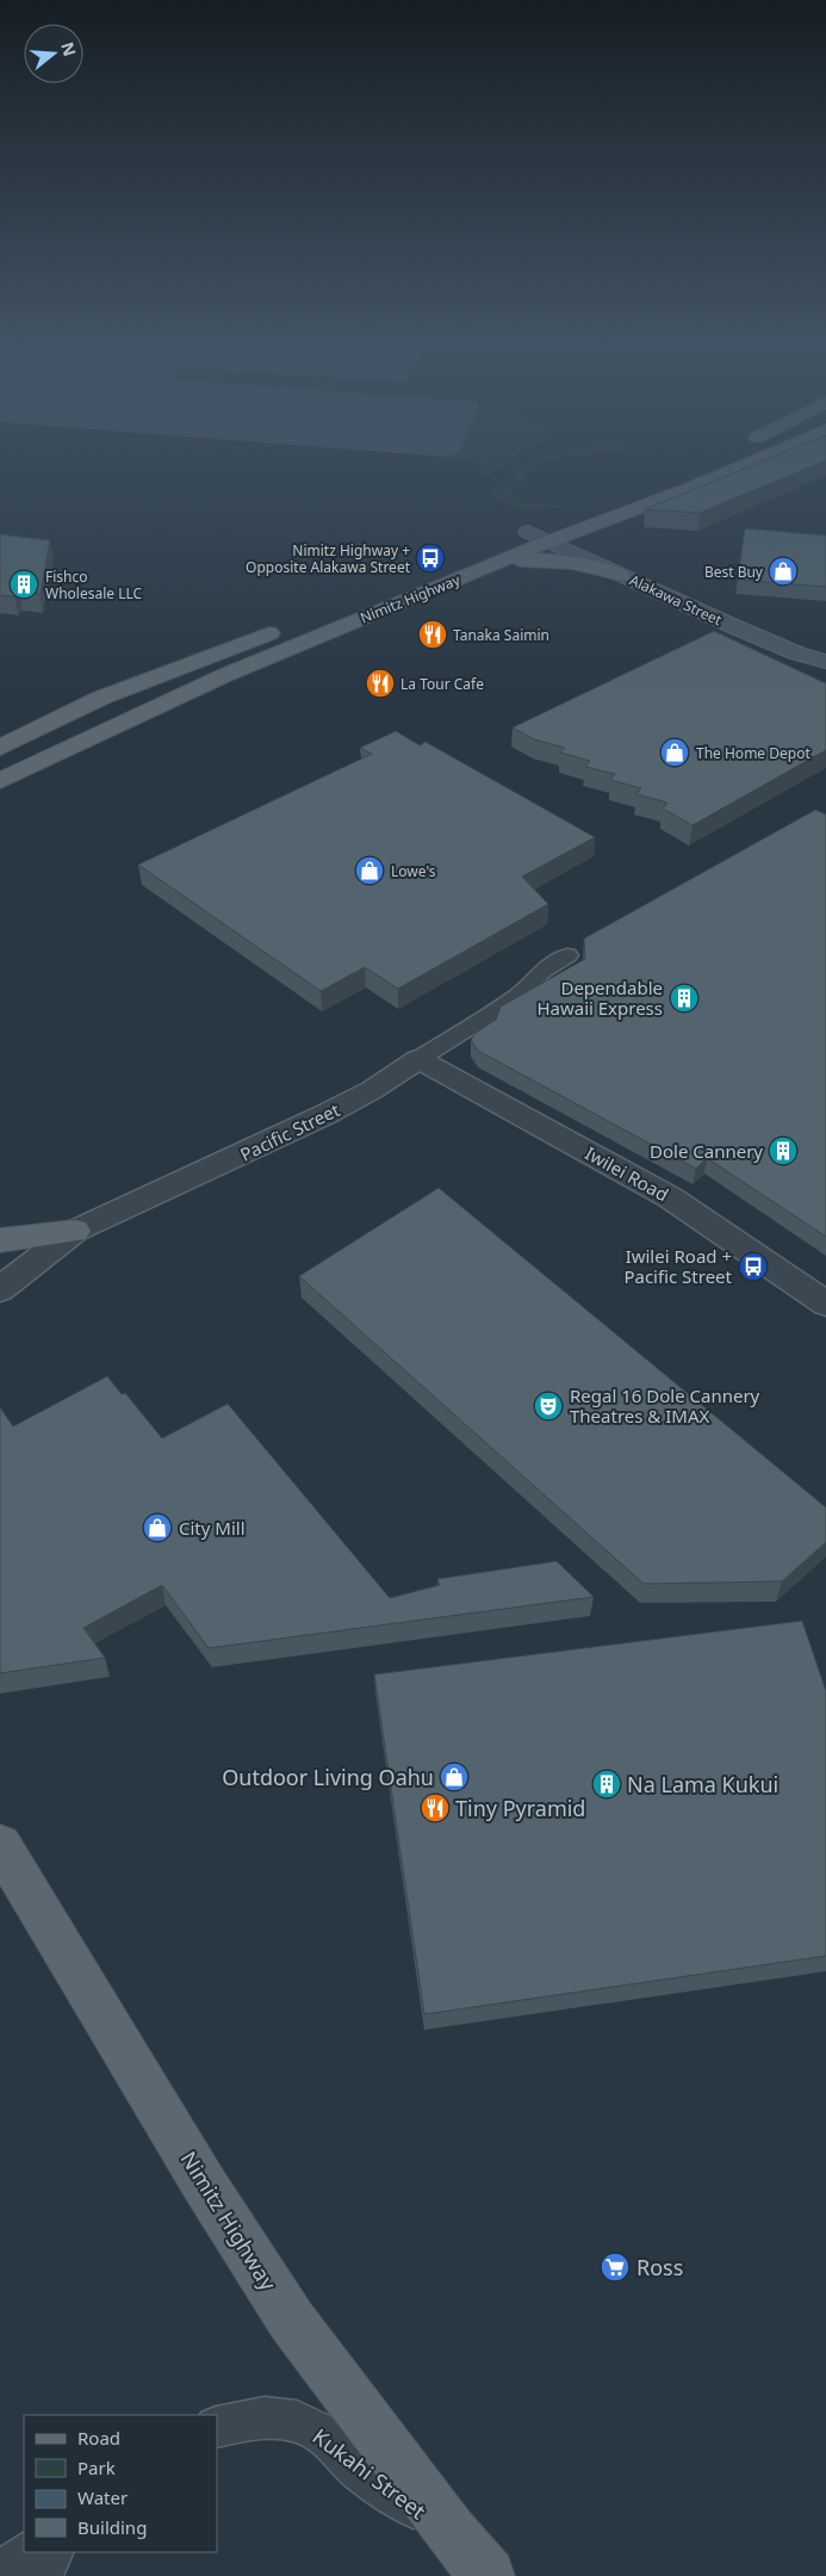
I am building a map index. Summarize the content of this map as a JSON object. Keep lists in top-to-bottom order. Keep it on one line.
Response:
{"streets":{"main road":["Nimitz Highway","Alakawa Street"],"street":["Pacific Street","Iwilei Road","Kukahi Street"]},"crossings":[["Nimitz Highway","Alakawa Street"],["Nimitz Highway","Kukahi Street"],["Pacific Street","Iwilei Road"]],"places":{"bus stop":["Nimitz Highway + Opposite Alakawa Street","Iwilei Road + Pacific Street"],"shop":["Best Buy","The Home Depot","Lowe's","City Mill","Outdoor Living Oahu"],"building":["Fishco Wholesale LLC","Dependable Hawaii Express","Dole Cannery","Na Lama Kukui"],"restaurant":["Tanaka Saimin","La Tour Cafe","Tiny Pyramid"],"theatre":["Regal 16 Dole Cannery Theatres & IMAX"],"supermarket":["Ross"]},"legend":["Road","Park","Water","Building"],"north":"right"}
